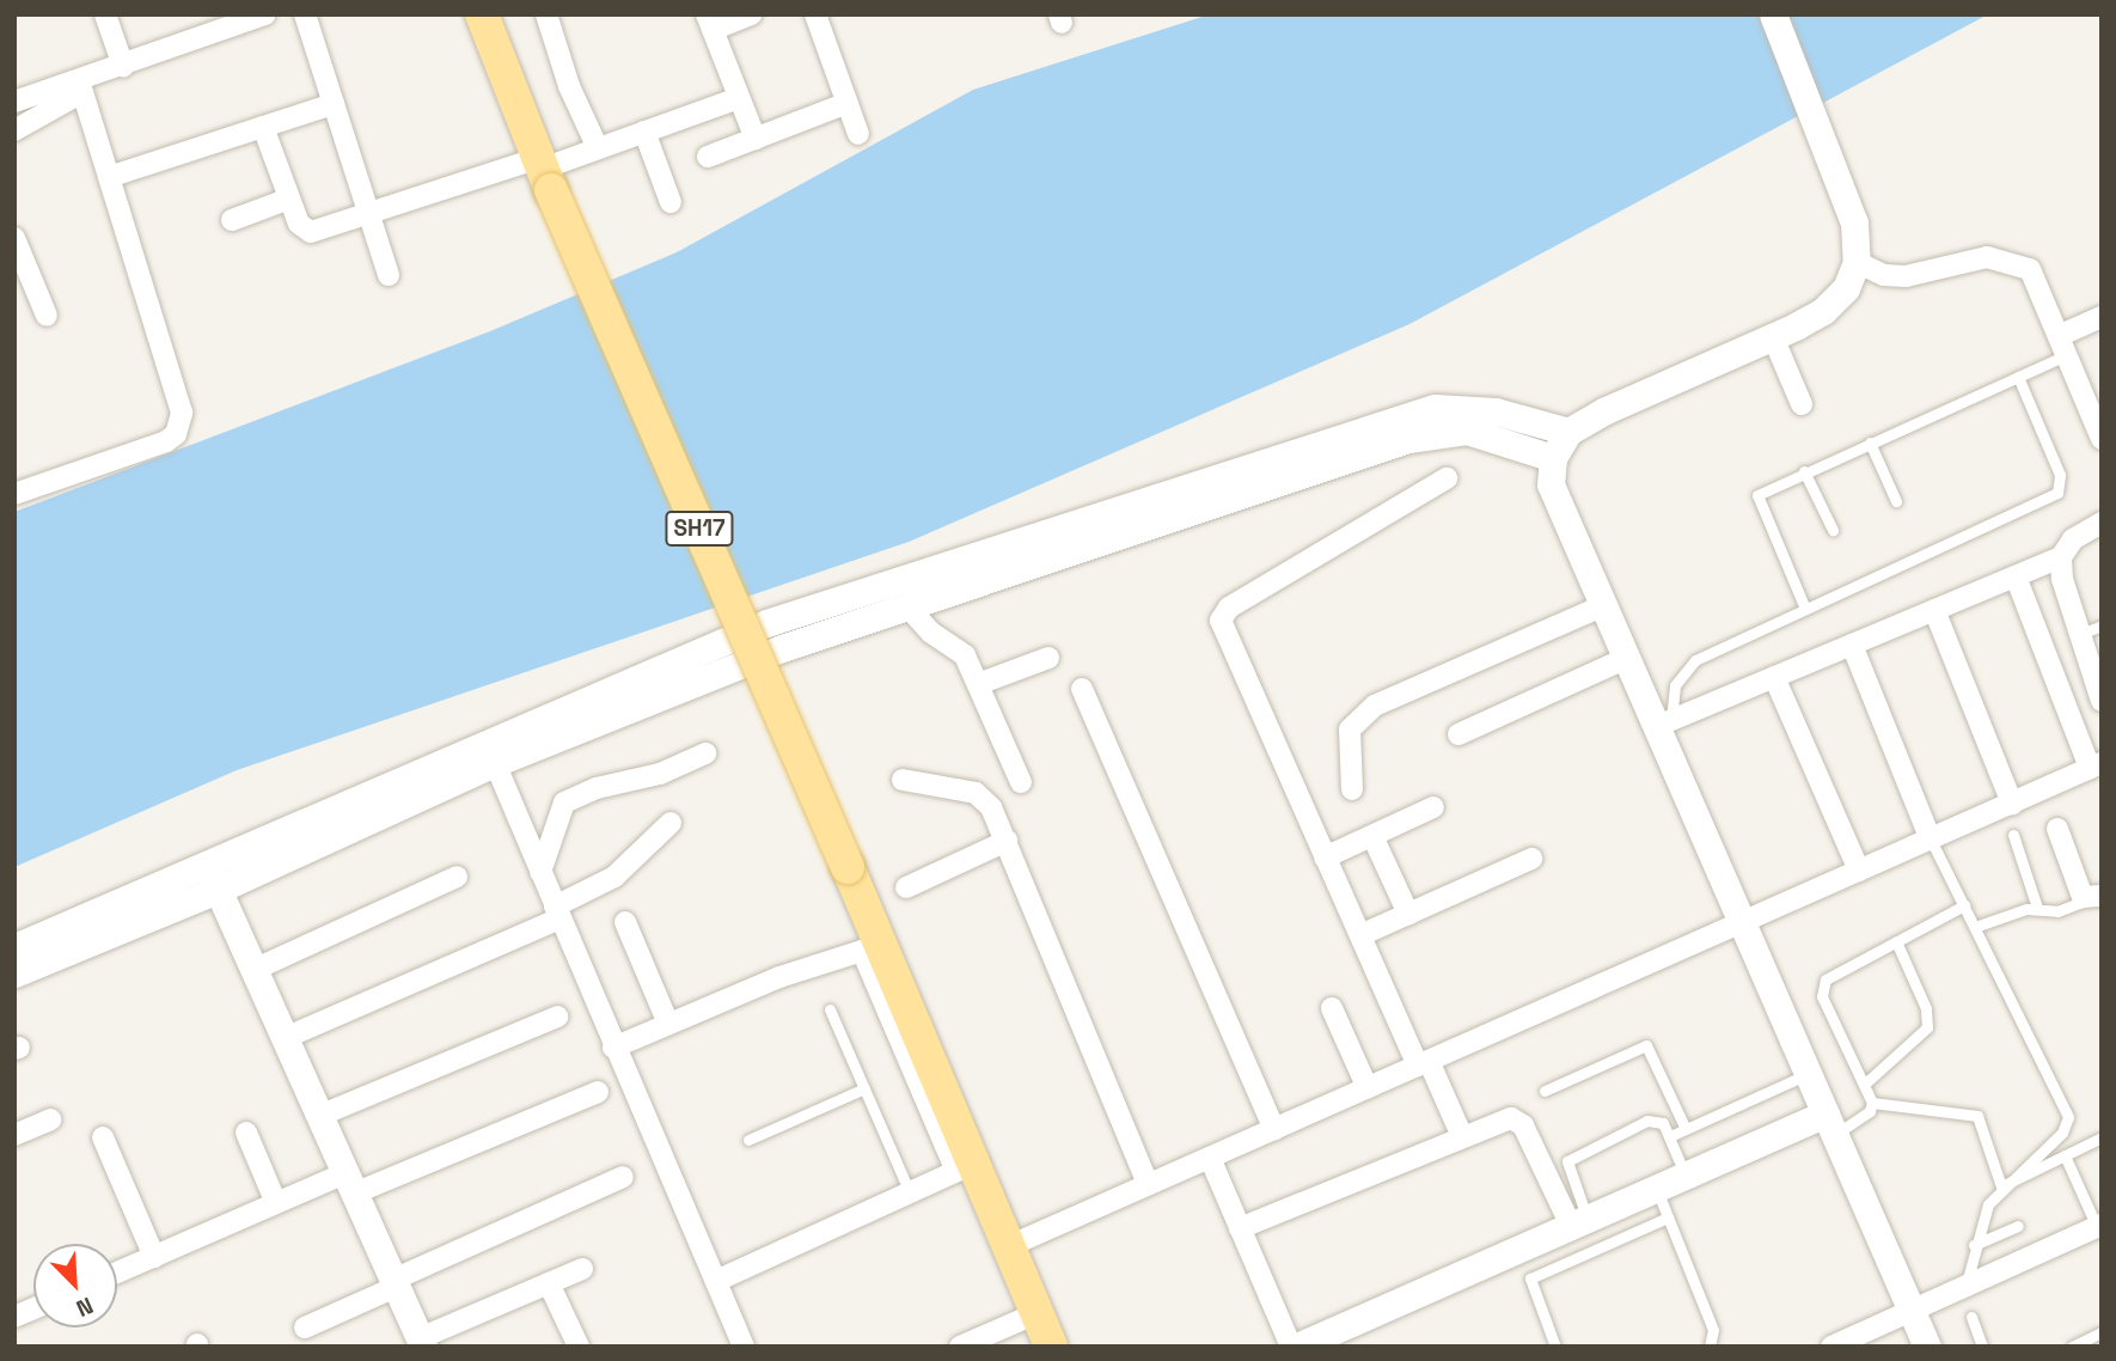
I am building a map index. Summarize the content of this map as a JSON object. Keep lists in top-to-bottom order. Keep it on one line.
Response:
{"streets":{"main road":["SH17"]},"north":"bottom right"}
